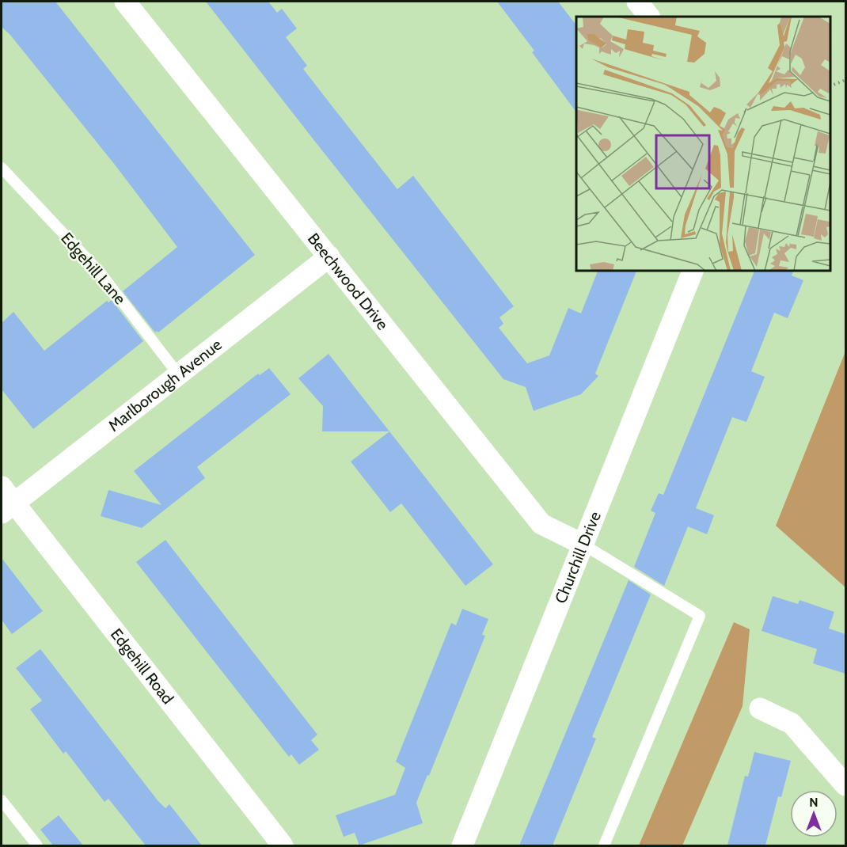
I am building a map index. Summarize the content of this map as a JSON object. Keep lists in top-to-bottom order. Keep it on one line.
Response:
{"streets":{"street":["Beechwood Drive","Marlborough Avenue","Churchill Drive","Edgehill Road"],"lane":["Edgehill Lane"]},"crossings":[["Edgehill Lane","Marlborough Avenue"],["Beechwood Drive","Marlborough Avenue"],["Beechwood Drive","Churchill Drive"],["Marlborough Avenue","Edgehill Road"]],"north":"top"}
